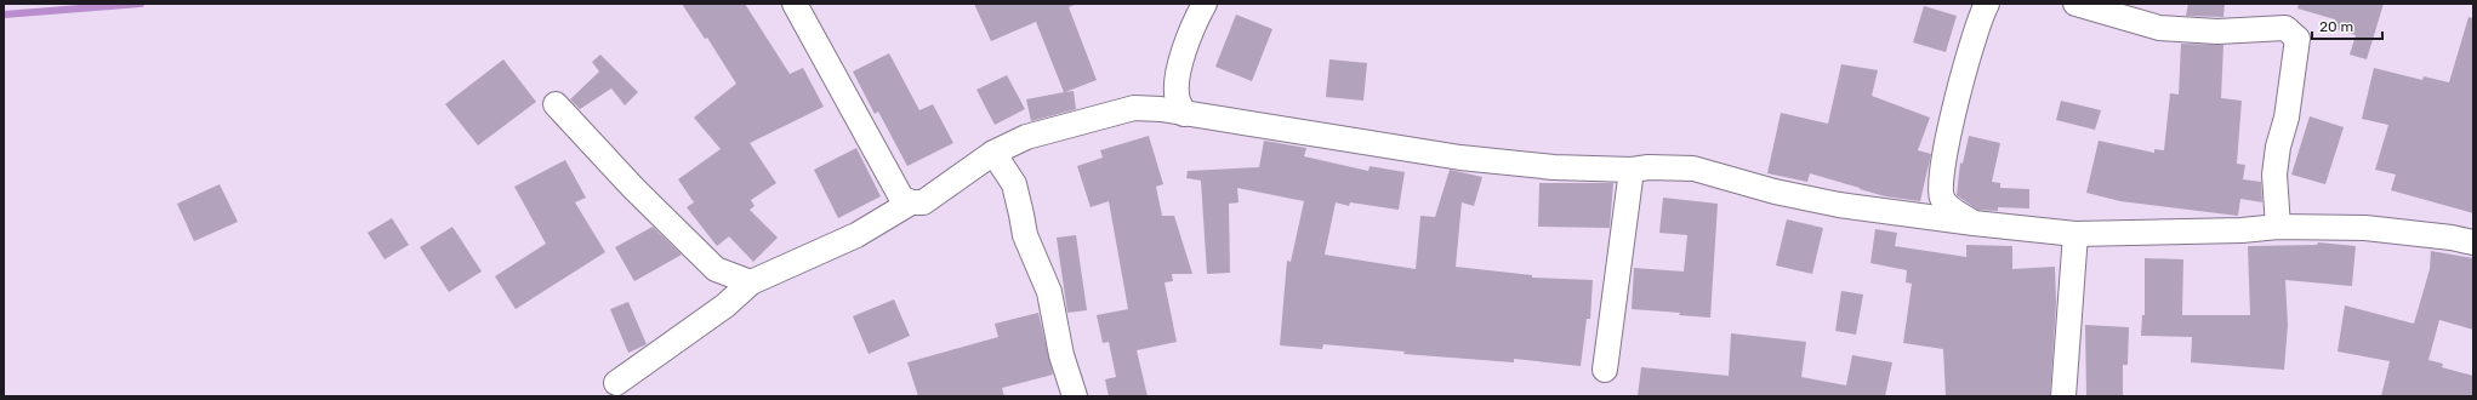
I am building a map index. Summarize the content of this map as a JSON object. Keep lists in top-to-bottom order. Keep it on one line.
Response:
{"scale_bar":"20 m"}
